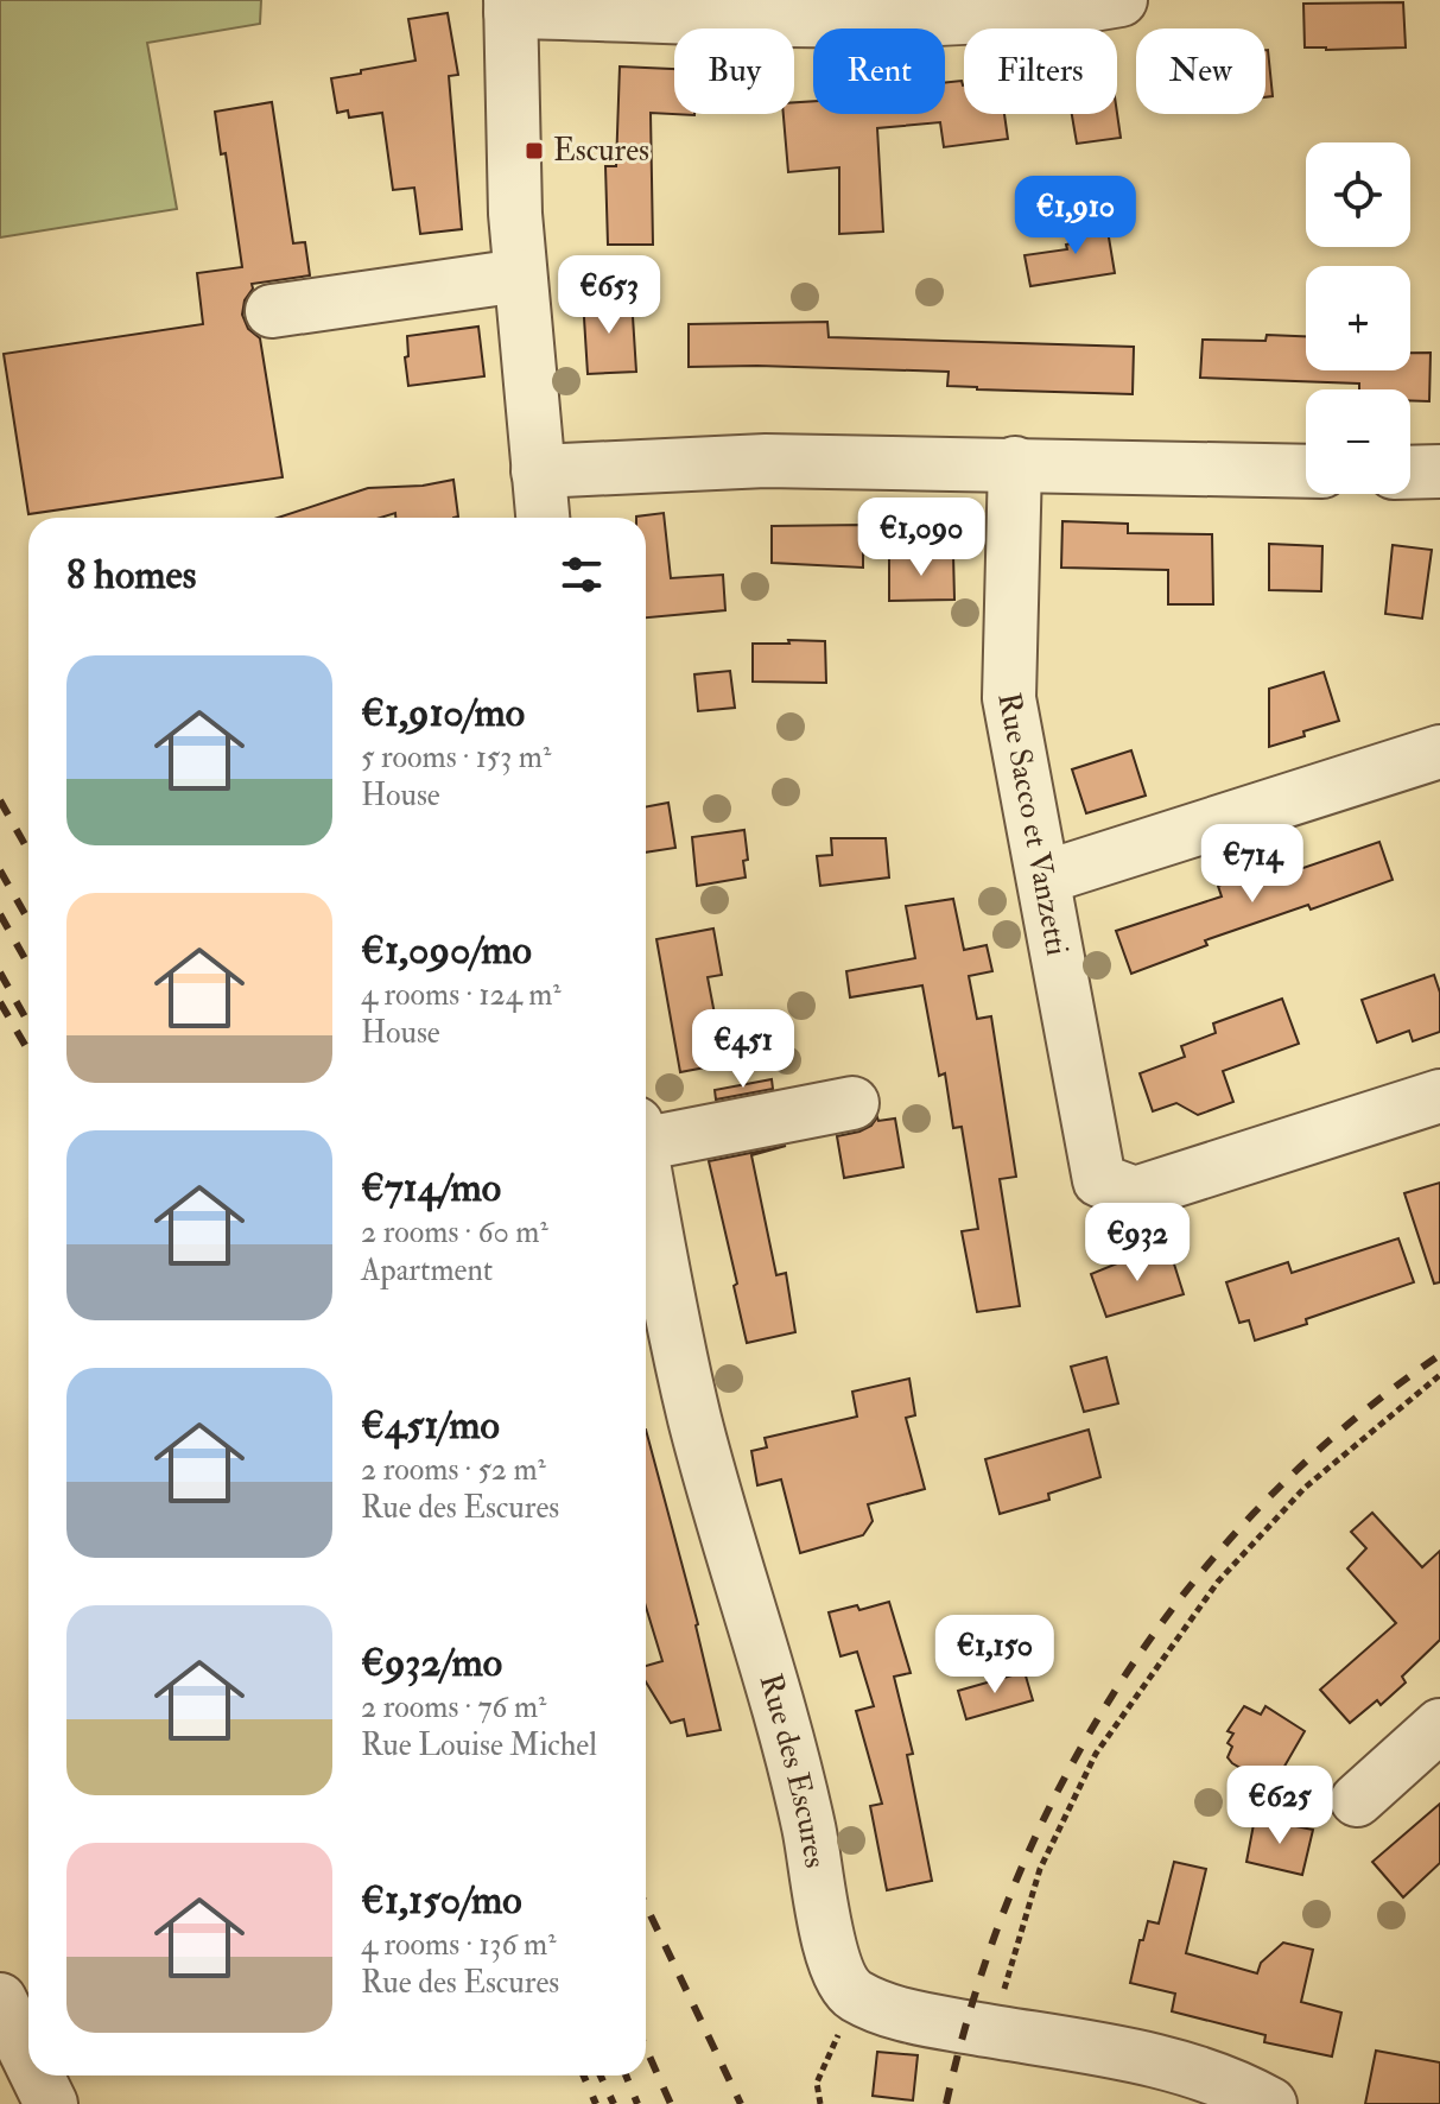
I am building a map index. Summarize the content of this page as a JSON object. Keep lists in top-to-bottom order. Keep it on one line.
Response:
{"streets":{"street":["Rue Sacco et Vanzetti","Rue des Escures"]},"places":{"transit":["Escures"]},"page":{"chip":["Buy","Rent","Filters","New"],"map_buttons":["+","−"],"price":["€1,910","€653","€1,090","€714","€451","€932","€1,150","€625"],"heading":"8 homes","list":[{"name":"€1,910/mo","note":"5 rooms · 153 m² · House"},{"name":"€1,090/mo","note":"4 rooms · 124 m² · House"},{"name":"€714/mo","note":"2 rooms · 60 m² · Apartment"},{"name":"€451/mo","note":"2 rooms · 52 m² · Rue des Escures"},{"name":"€932/mo","note":"2 rooms · 76 m² · Rue Louise Michel"},{"name":"€1,150/mo","note":"4 rooms · 136 m² · Rue des Escures"}]}}
